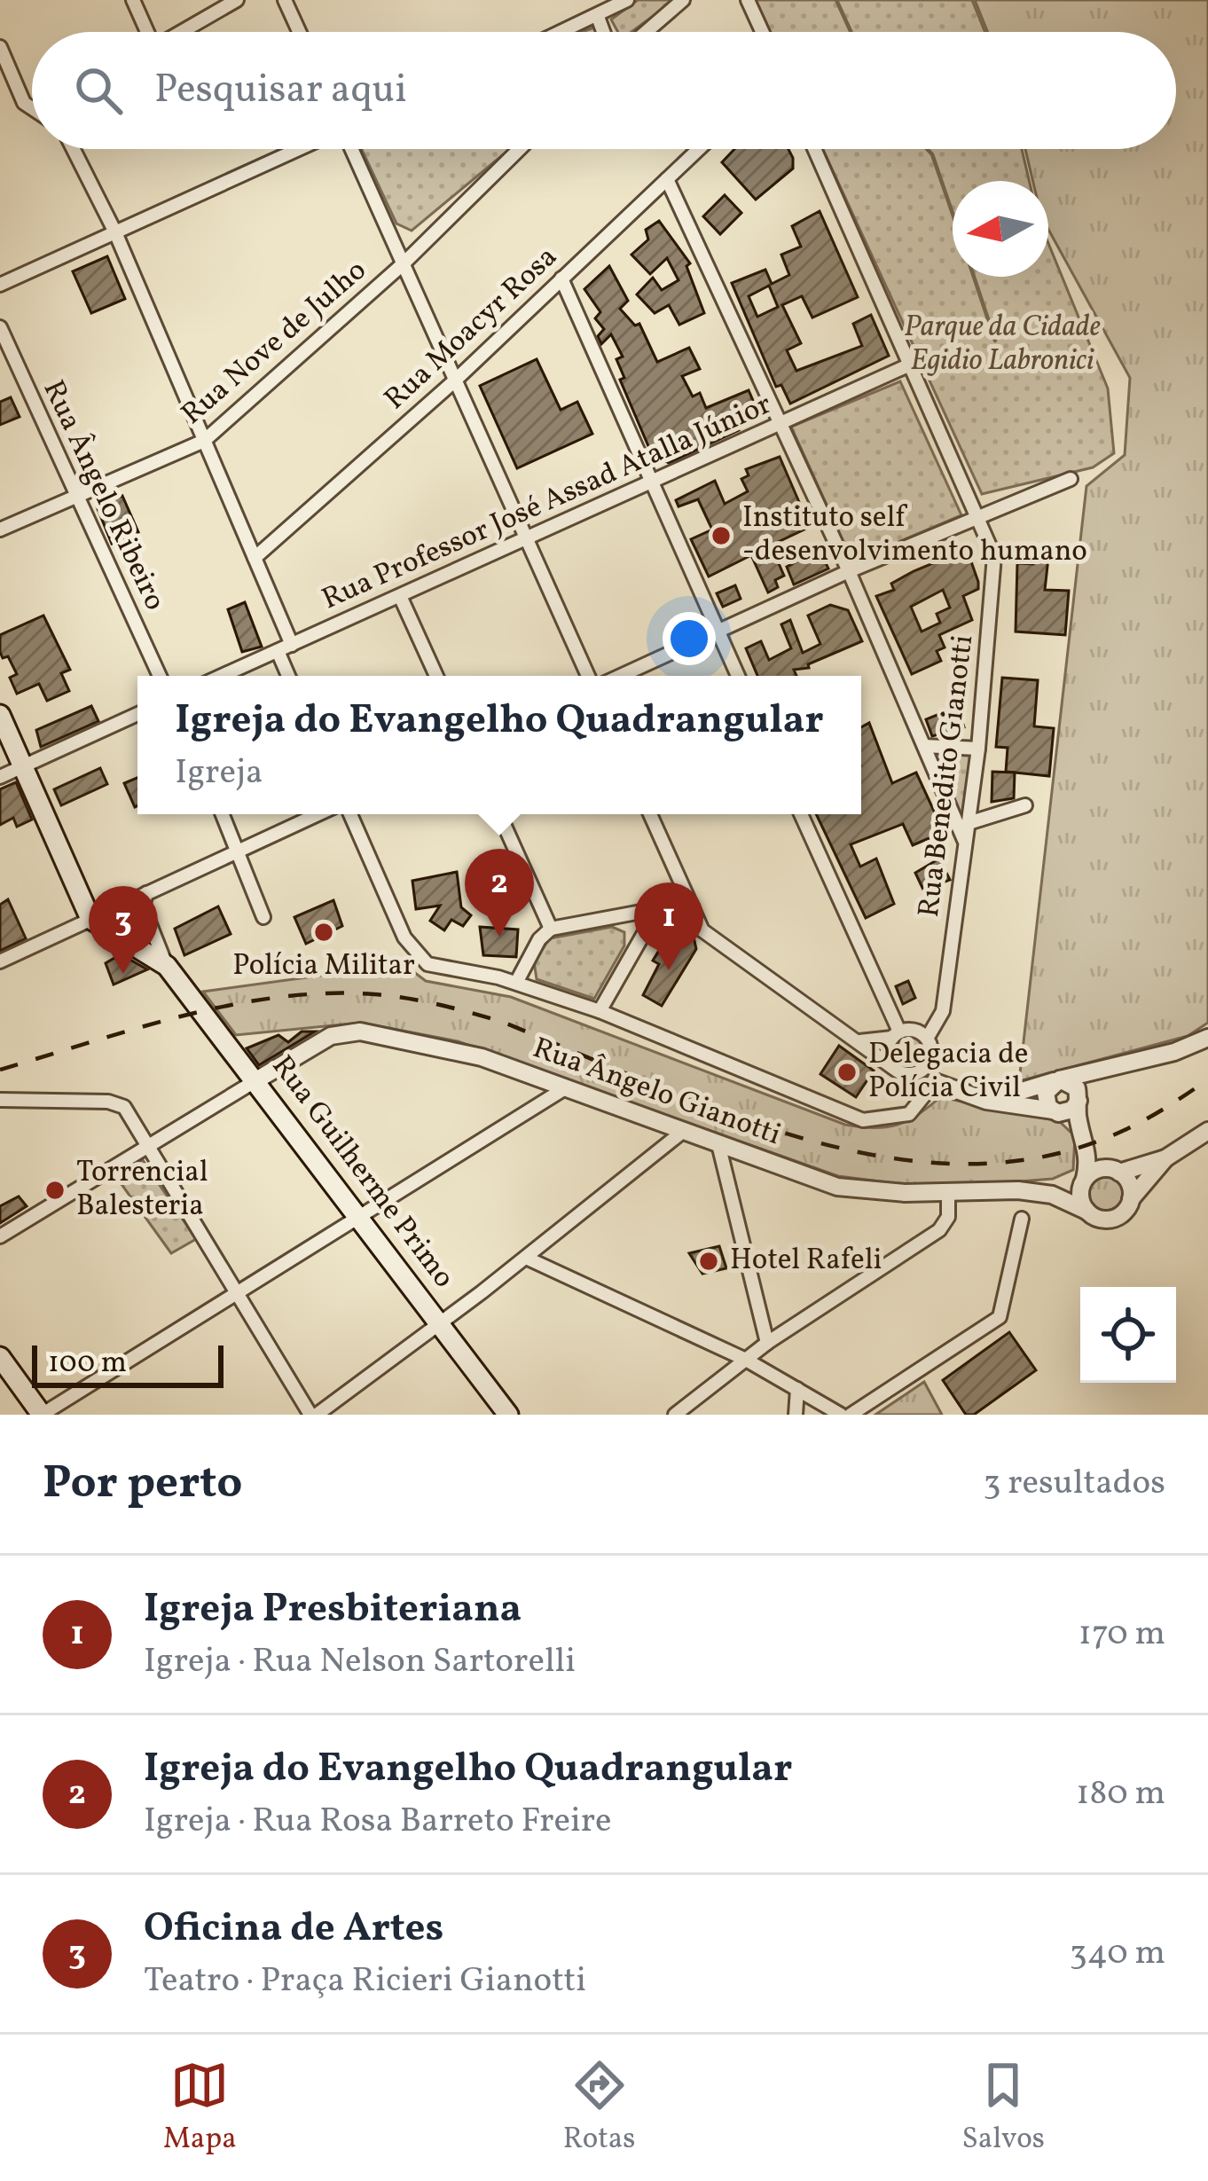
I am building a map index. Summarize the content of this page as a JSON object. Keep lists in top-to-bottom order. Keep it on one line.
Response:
{"streets":{"main road":["Rua Guilherme Primo"],"street":["Rua Moacyr Rosa","Rua Nove de Julho","Rua Ângelo Ribeiro","Rua Professor José Assad Atalla Júnior","Rua Benedito Gianotti","Rua Ângelo Gianotti"]},"crossings":[["Rua Nove de Julho","Rua Ângelo Ribeiro"],["Rua Professor José Assad Atalla Júnior","Rua Benedito Gianotti"],["Rua Ângelo Gianotti","Rua Guilherme Primo"]],"parks":["Parque da Cidade Egidio Labronici"],"places":["Instituto self -desenvolvimento humano","Polícia Militar","Delegacia de Polícia Civil","Torrencial Balesteria","Hotel Rafeli"],"scale_bar":"100 m","north":"left","page":{"search":"Pesquisar aqui","popup":["Igreja do Evangelho Quadrangular","Igreja"],"pins":["2","1","3"],"scale":"100 m","heading":["Por perto","3 resultados"],"list":[{"mark":"1","name":"Igreja Presbiteriana","note":"Igreja · Rua Nelson Sartorelli","value":"170 m"},{"mark":"2","name":"Igreja do Evangelho Quadrangular","note":"Igreja · Rua Rosa Barreto Freire","value":"180 m"},{"mark":"3","name":"Oficina de Artes","note":"Teatro · Praça Ricieri Gianotti","value":"340 m"}],"nav":["Mapa","Rotas","Salvos"]}}
